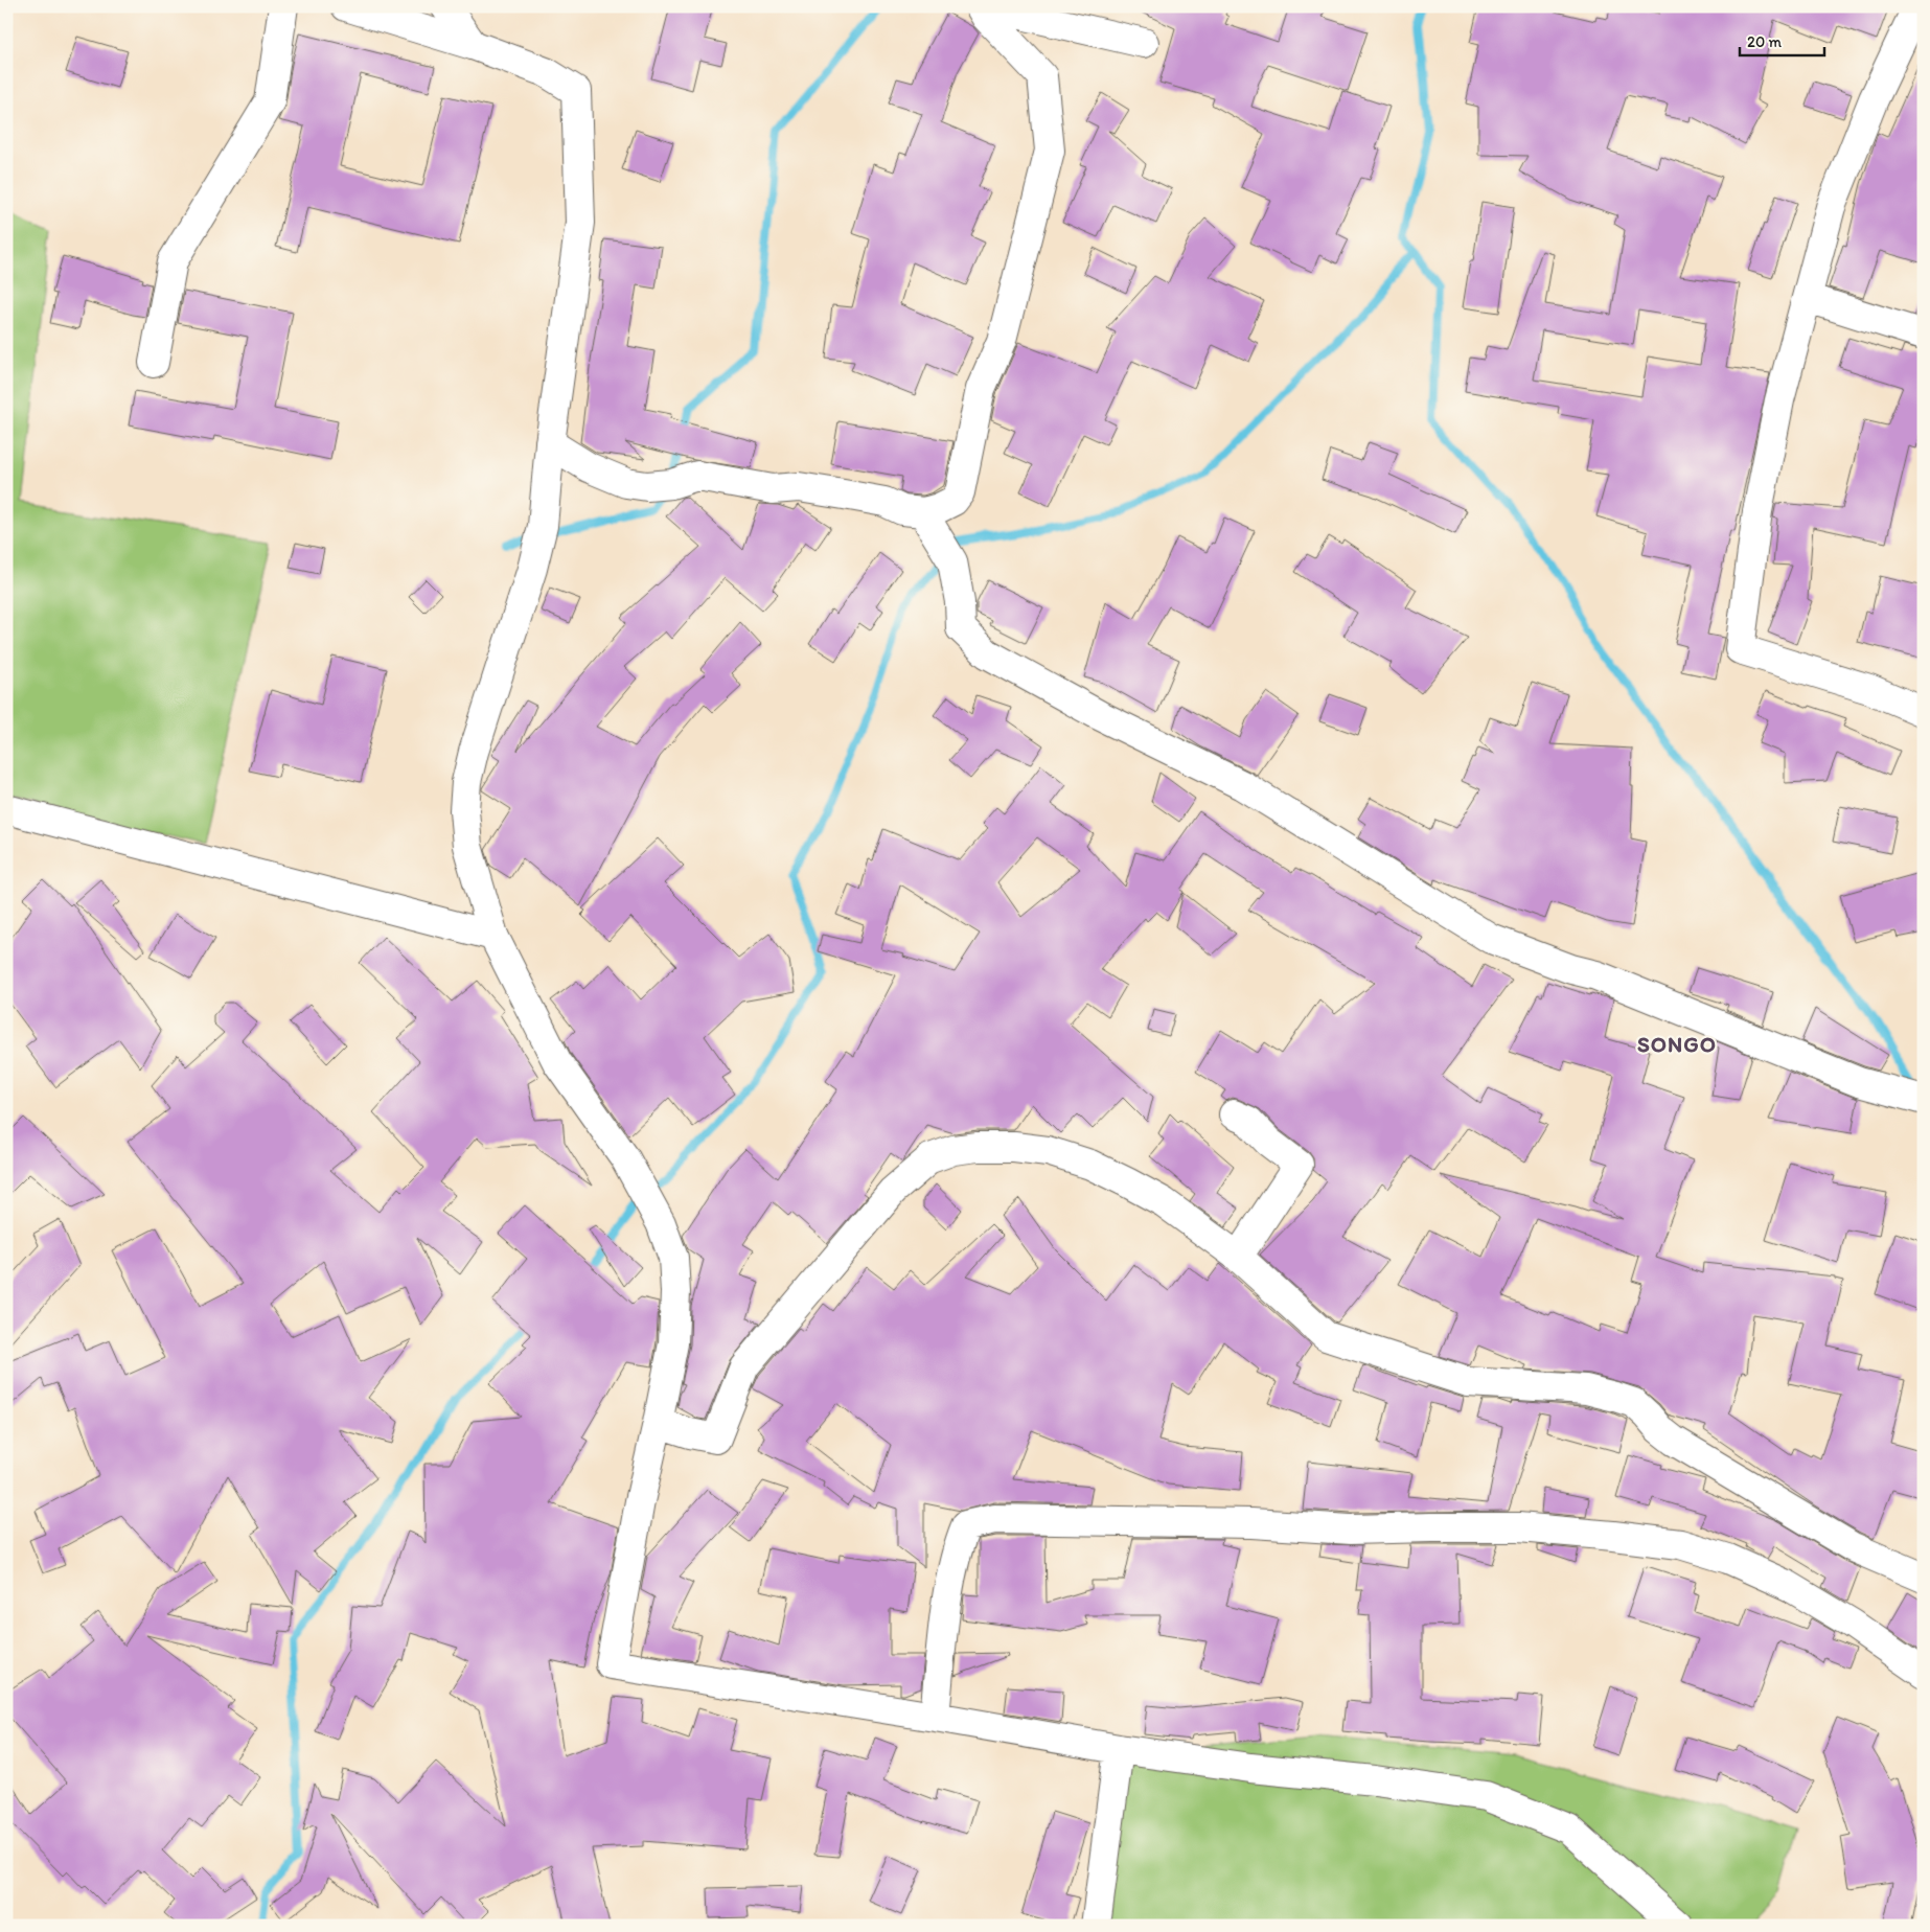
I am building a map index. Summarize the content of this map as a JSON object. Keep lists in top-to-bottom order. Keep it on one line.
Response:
{"districts":["SONGO"],"scale_bar":"20 m"}
